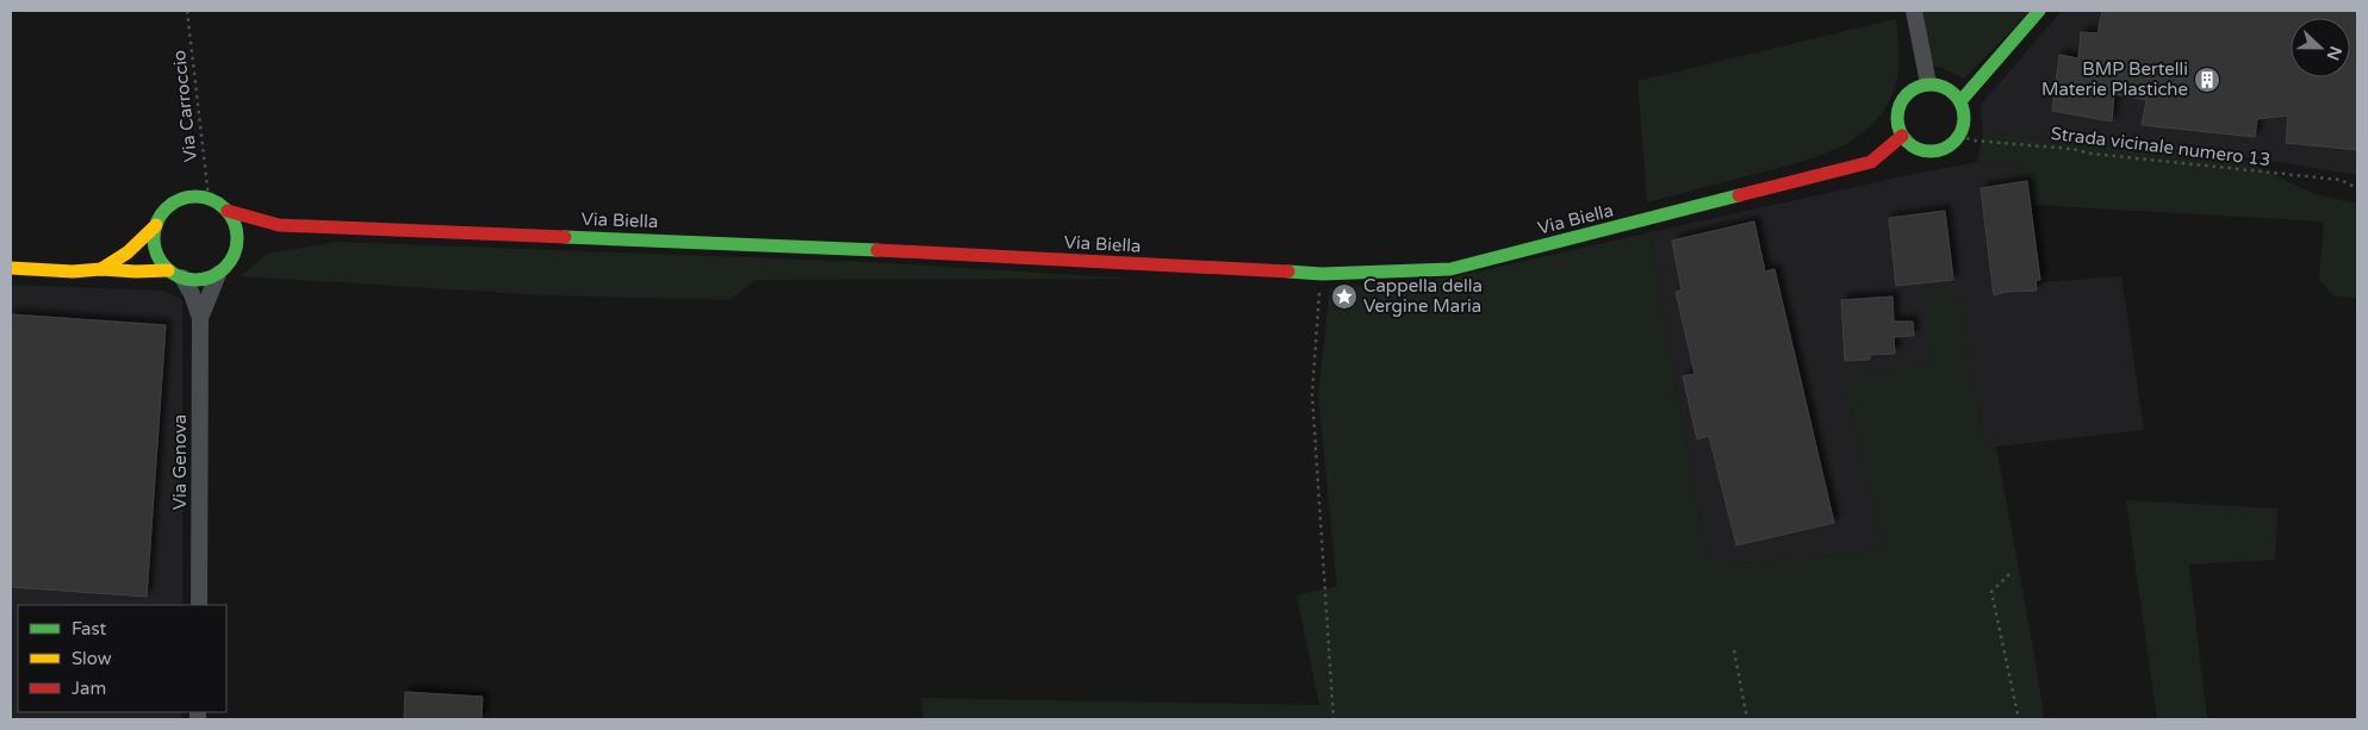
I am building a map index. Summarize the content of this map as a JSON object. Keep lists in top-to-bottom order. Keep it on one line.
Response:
{"streets":{"street":["Via Biella","Via Genova"],"path":["Via Carroccio","Strada vicinale numero 13"]},"crossings":[["Via Carroccio","Via Biella"],["Via Carroccio","Via Genova"],["Strada vicinale numero 13","Via Biella"],["Via Biella","Via Genova"]],"places":{"building":["BMP Bertelli Materie Plastiche"],"place":["Cappella della Vergine Maria"]},"legend":["Fast","Slow","Jam"],"north":"right"}
